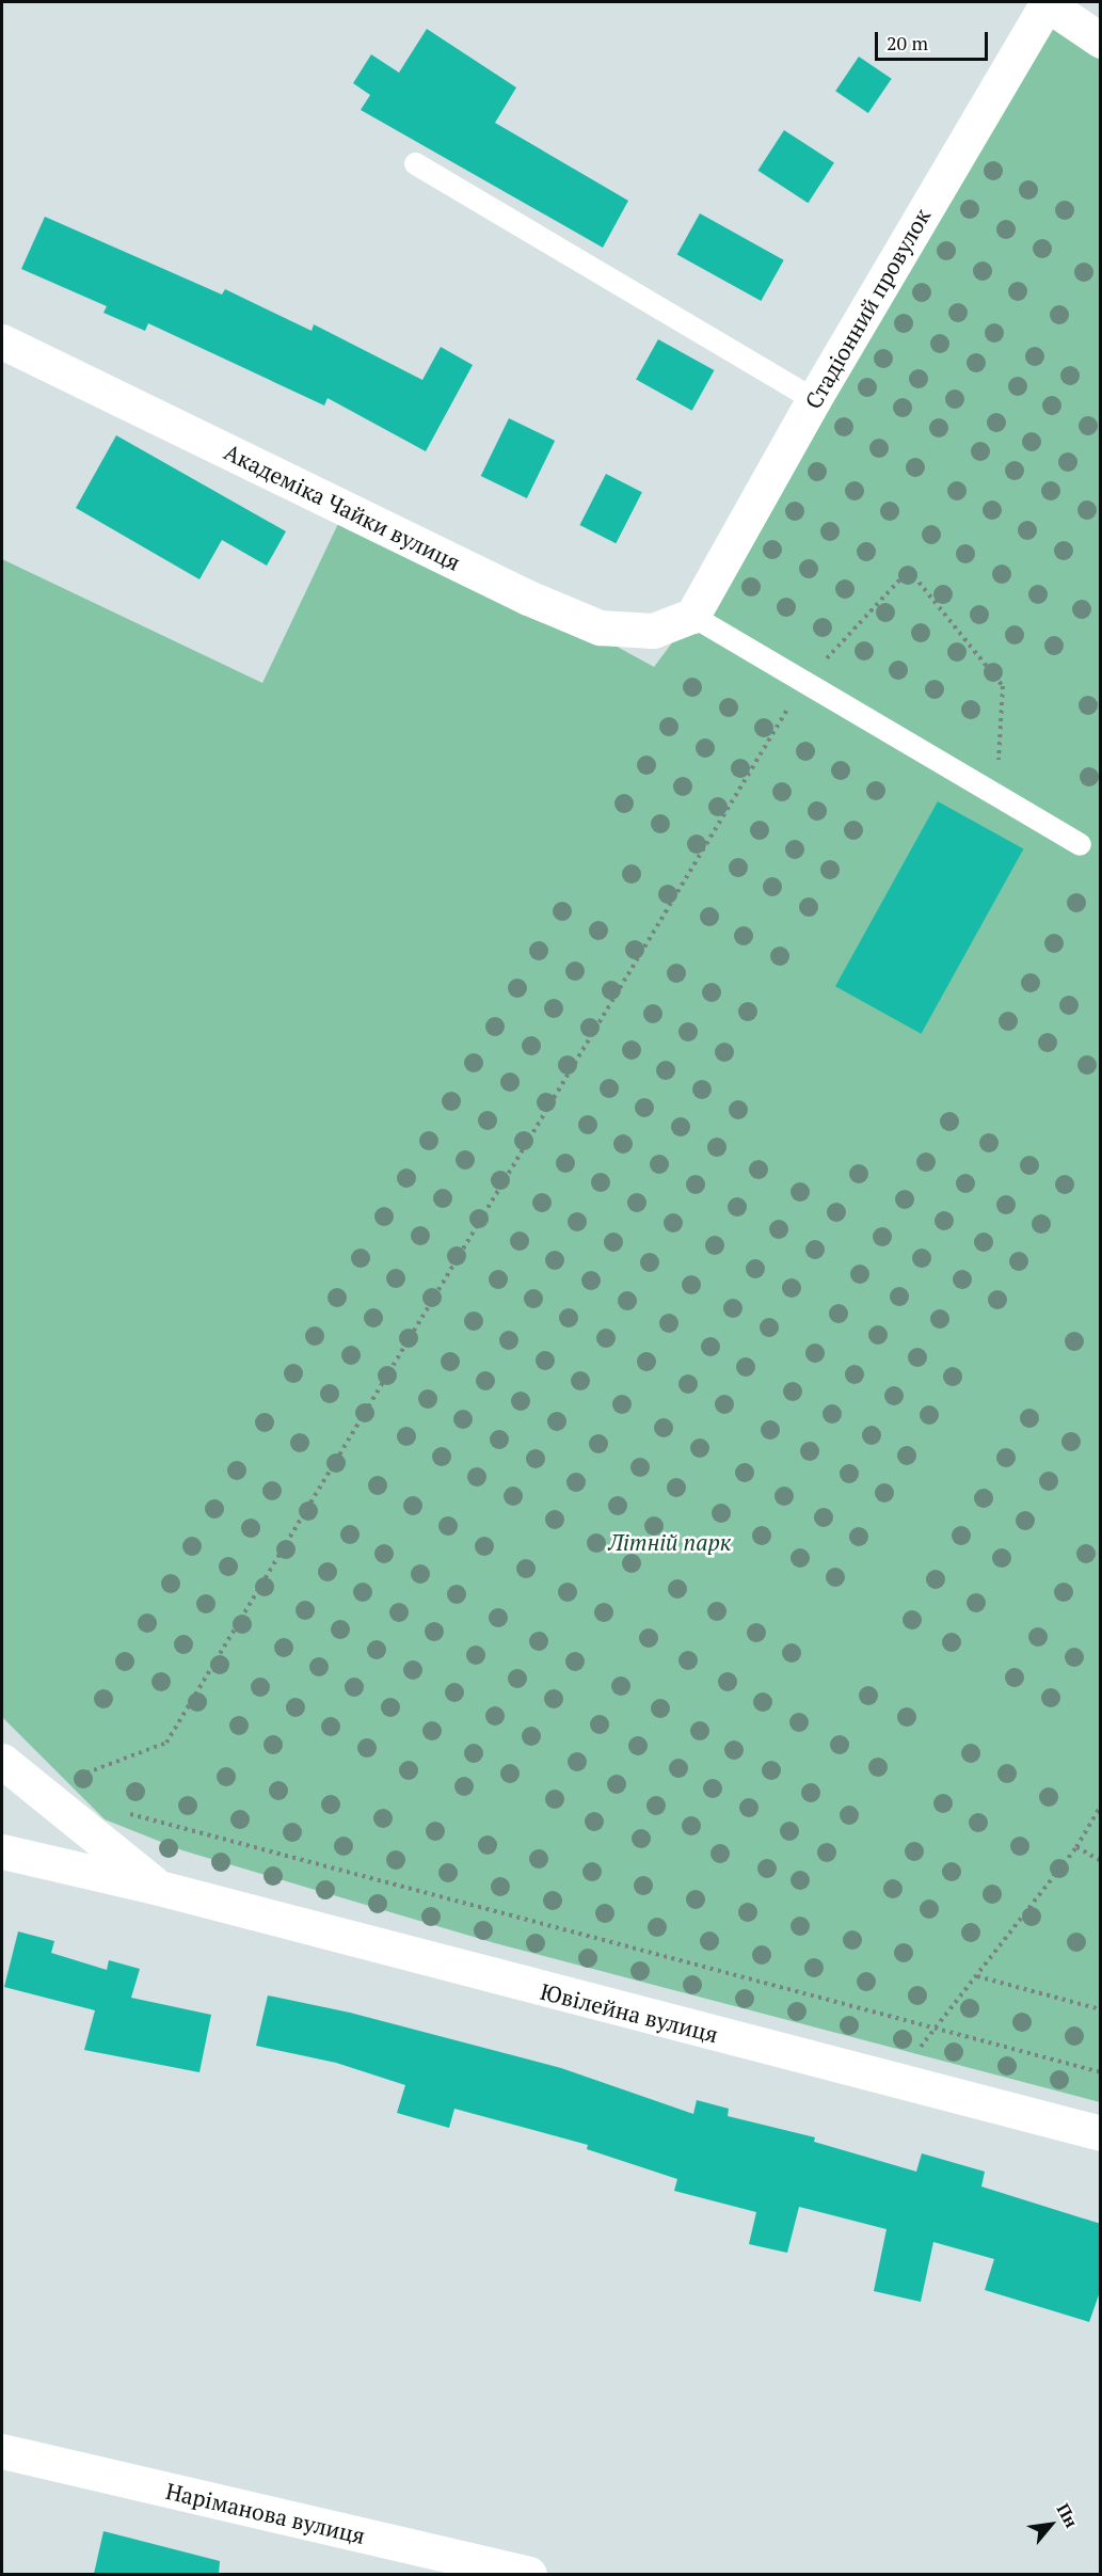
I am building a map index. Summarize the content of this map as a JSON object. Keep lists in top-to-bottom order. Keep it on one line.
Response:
{"streets":{"street":["Стадіонний провулок","Академіка Чайки вулиця","Ювілейна вулиця","Наріманова вулиця"]},"crossings":[["Стадіонний провулок","Академіка Чайки вулиця"]],"parks":["Літній парк"],"scale_bar":"20 m","north":"top right"}
